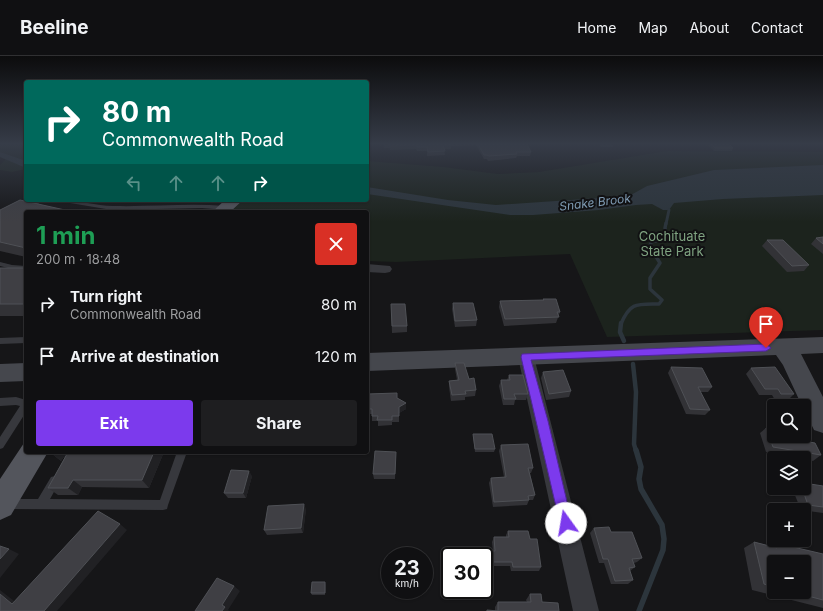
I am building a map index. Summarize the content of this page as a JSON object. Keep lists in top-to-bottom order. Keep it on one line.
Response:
{"water":["Snake Brook"],"parks":["Cochituate State Park"],"page":{"header":"Beeline","nav":["Home","Map","About","Contact"],"turn":["80 m","Commonwealth Road"],"heading":["1 min","200 m · 18:48"],"list":[{"name":"Turn right","note":"Commonwealth Road","value":"80 m"},{"name":"Arrive at destination","value":"120 m"}],"buttons":["Exit","Share"],"map_buttons":["+","−"],"speed":"23 km/h","limit":"30"}}
